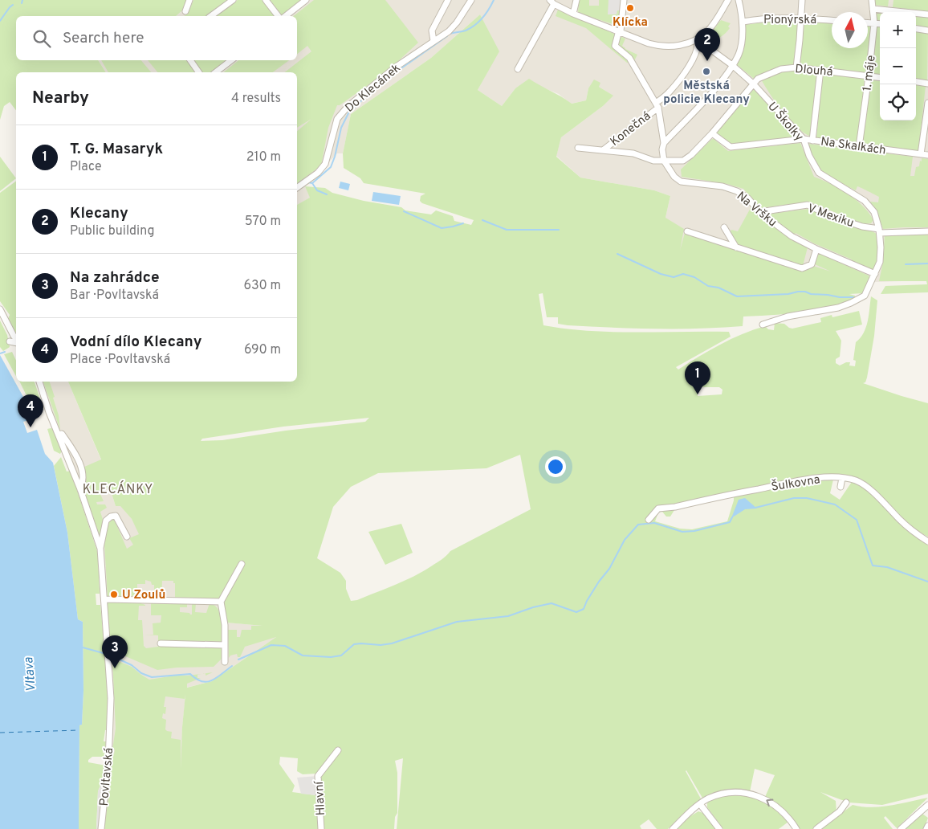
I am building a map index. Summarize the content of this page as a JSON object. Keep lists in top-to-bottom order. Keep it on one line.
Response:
{"streets":{"street":["Pionýrská","Dlouhá","1. máje","Do Klecánek","U Školky","Konečná","Na Skalkách","Na Vršku","V Mexiku","Šulkovna","Povltavská","Hlavní"]},"crossings":[["Dlouhá","1. máje"],["Dlouhá","U Školky"],["Dlouhá","Konečná"],["Dlouhá","Na Skalkách"],["Dlouhá","Na Vršku"],["1. máje","Na Skalkách"],["U Školky","Konečná"],["U Školky","Na Skalkách"],["U Školky","Na Vršku"],["U Školky","V Mexiku"],["Na Vršku","V Mexiku"]],"districts":["KLECÁNKY"],"water":["Vltava"],"places":["Klícka","Městská policie Klecany","U Zoulů"],"north":"top","page":{"map_buttons":["+","−"],"search":"Search here","pins":["2","1","4","3"],"heading":["Nearby","4 results"],"list":[{"mark":"1","name":"T. G. Masaryk","note":"Place","value":"210 m"},{"mark":"2","name":"Klecany","note":"Public building","value":"570 m"},{"mark":"3","name":"Na zahrádce","note":"Bar · Povltavská","value":"630 m"},{"mark":"4","name":"Vodní dílo Klecany","note":"Place · Povltavská","value":"690 m"}]}}
